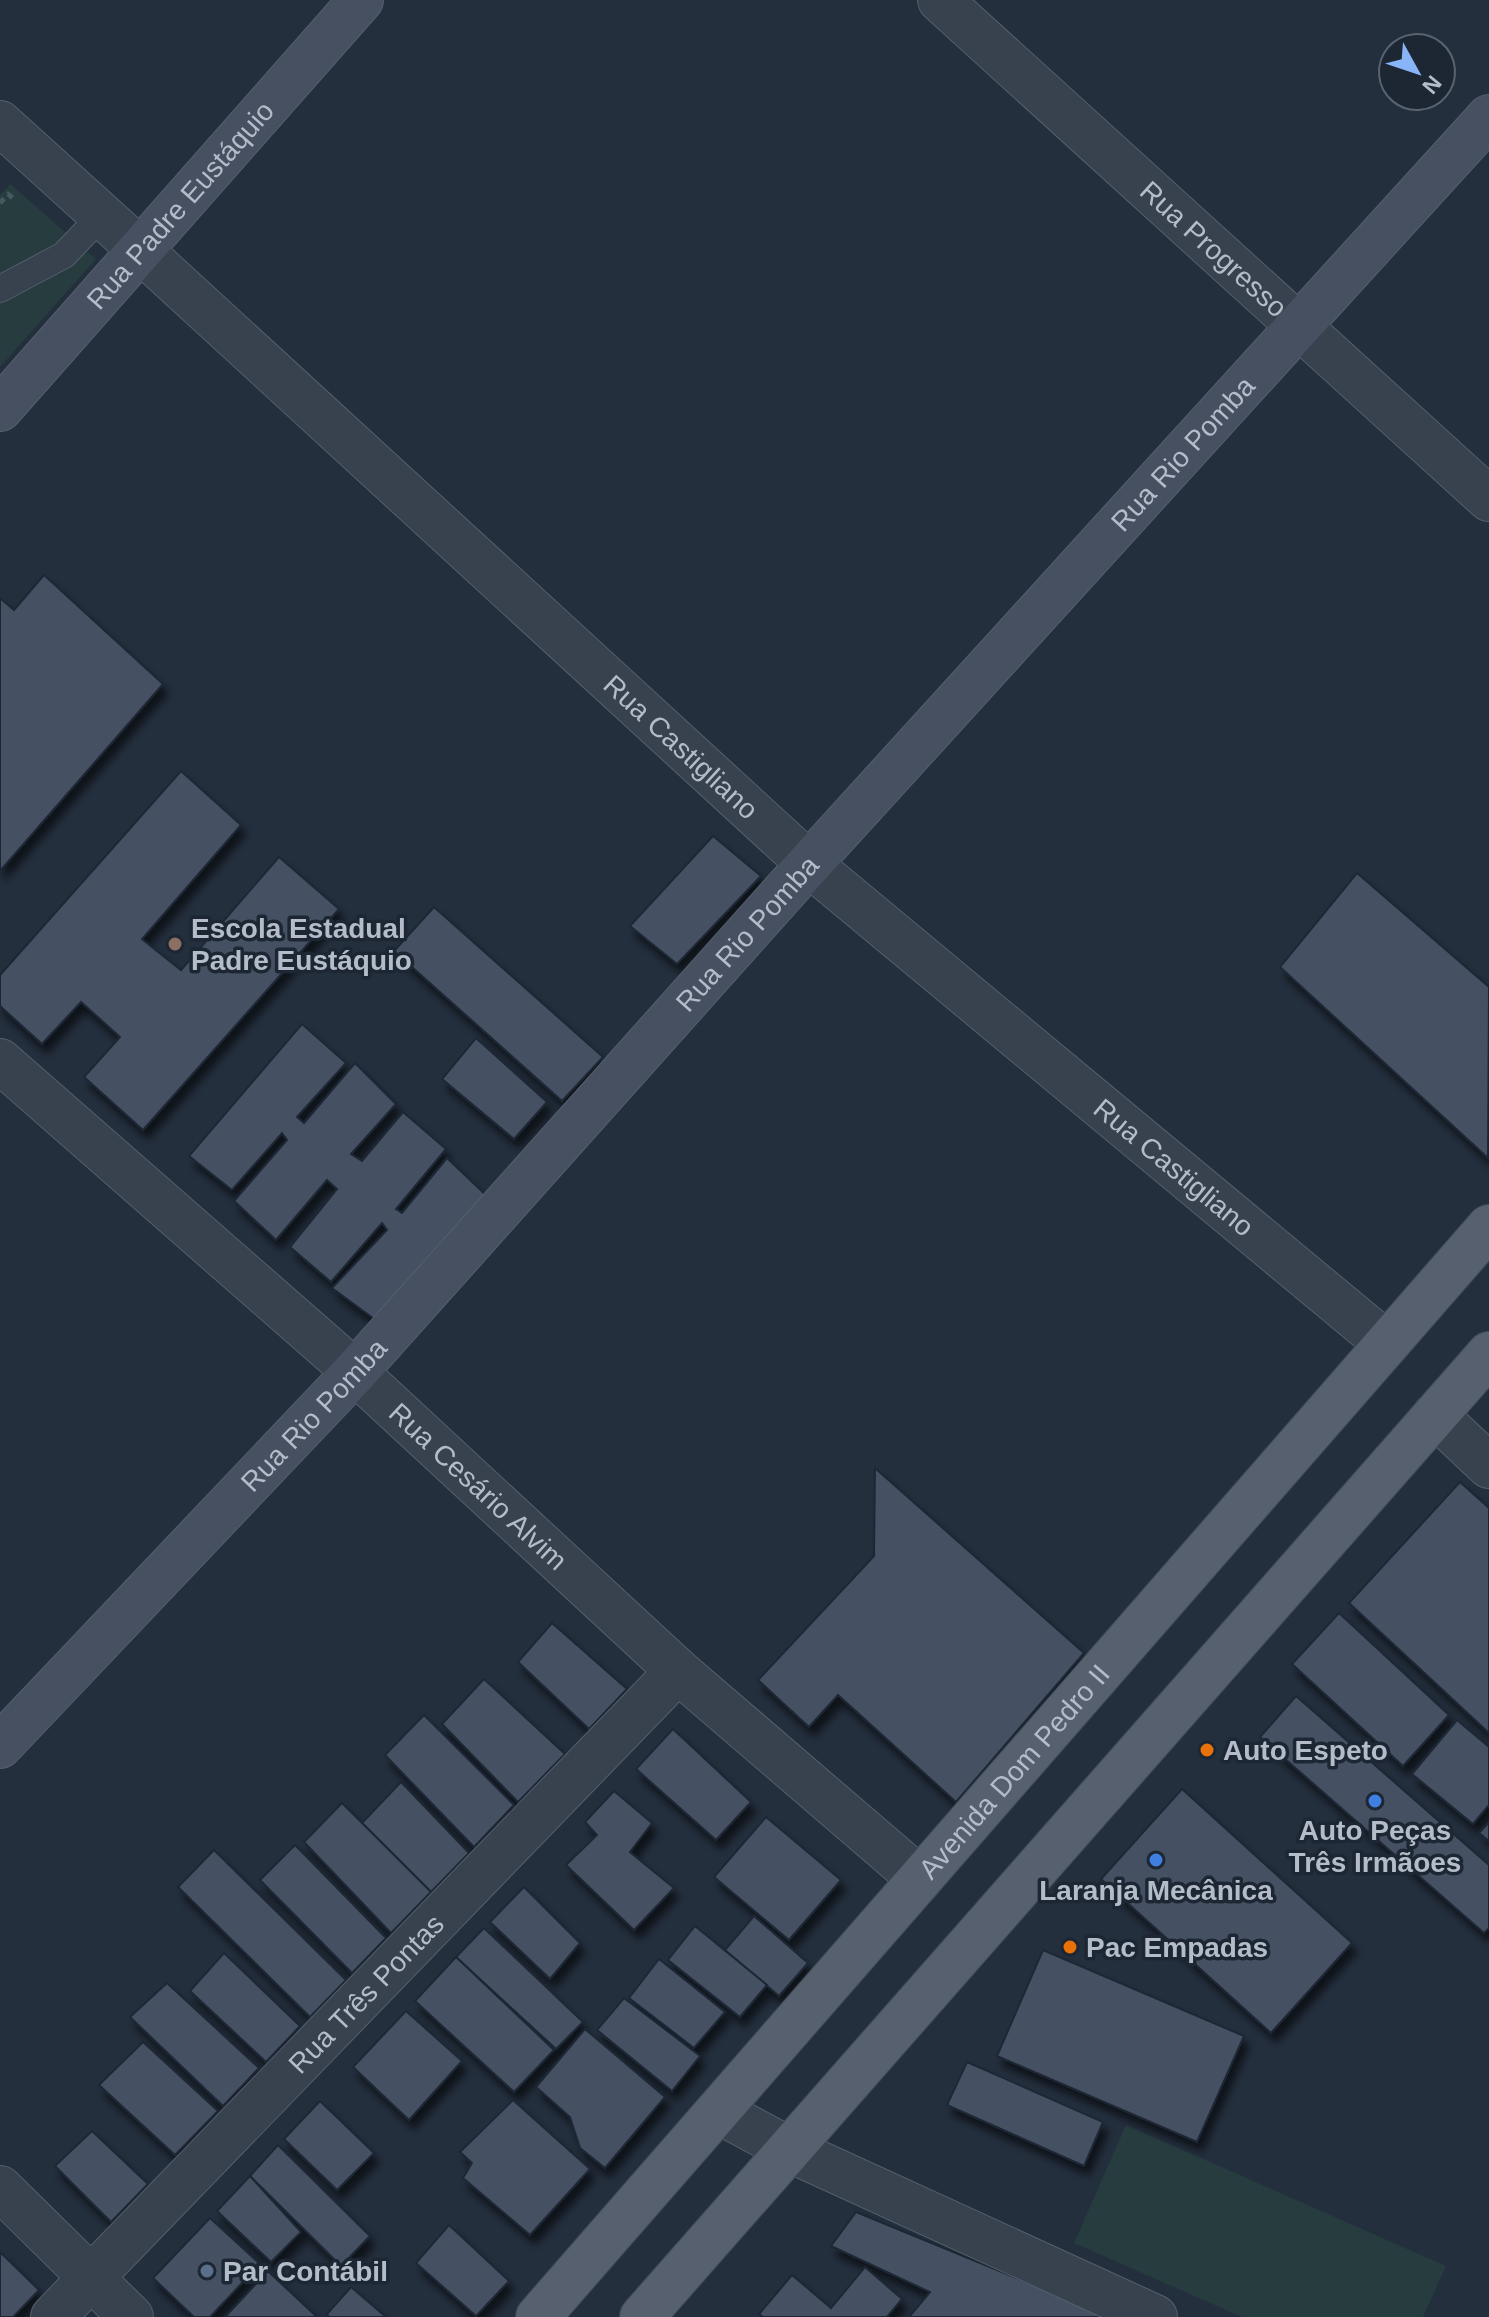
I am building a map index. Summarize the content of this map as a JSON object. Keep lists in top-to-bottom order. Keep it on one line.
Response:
{"streets":{"main road":["Rua Padre Eustáquio","Rua Rio Pomba","Avenida Dom Pedro II"],"street":["Rua Progresso","Rua Castigliano","Rua Cesário Alvim","Rua Três Pontas"]},"crossings":[["Rua Padre Eustáquio","Rua Castigliano"],["Rua Progresso","Rua Rio Pomba"],["Rua Rio Pomba","Rua Castigliano"],["Rua Rio Pomba","Rua Cesário Alvim"],["Rua Castigliano","Avenida Dom Pedro II"],["Rua Cesário Alvim","Avenida Dom Pedro II"],["Rua Cesário Alvim","Rua Três Pontas"]],"places":["Escola Estadual Padre Eustáquio","Auto Espeto","Auto Peças Três Irmãoes","Laranja Mecânica","Pac Empadas","Par Contábil"],"north":"bottom right"}
